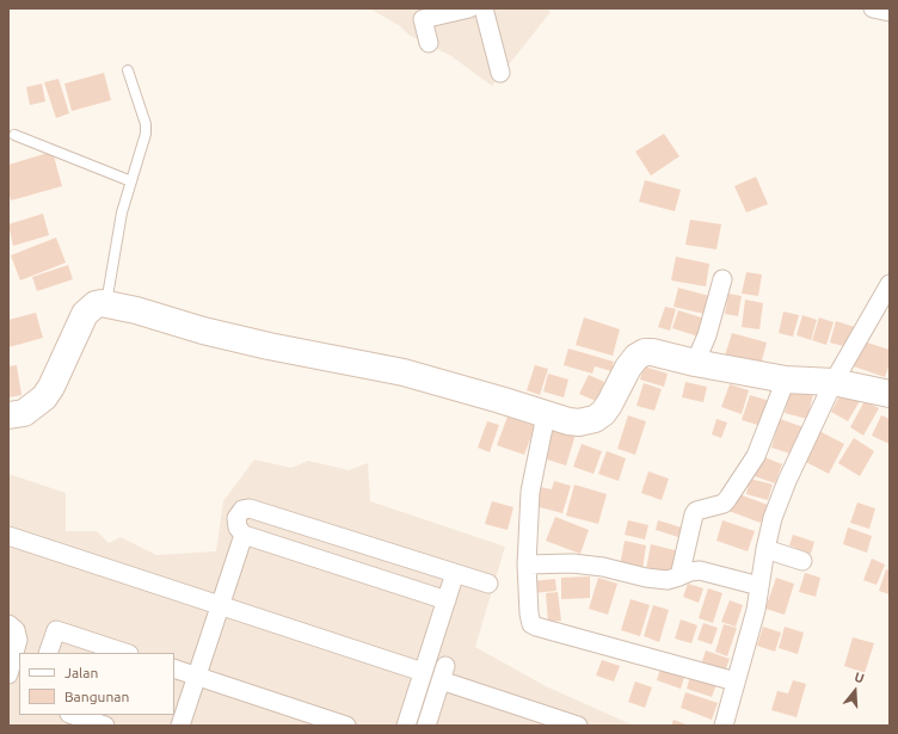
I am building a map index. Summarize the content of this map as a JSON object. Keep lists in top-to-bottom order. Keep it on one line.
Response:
{"legend":["Jalan","Bangunan"],"north":"top"}
